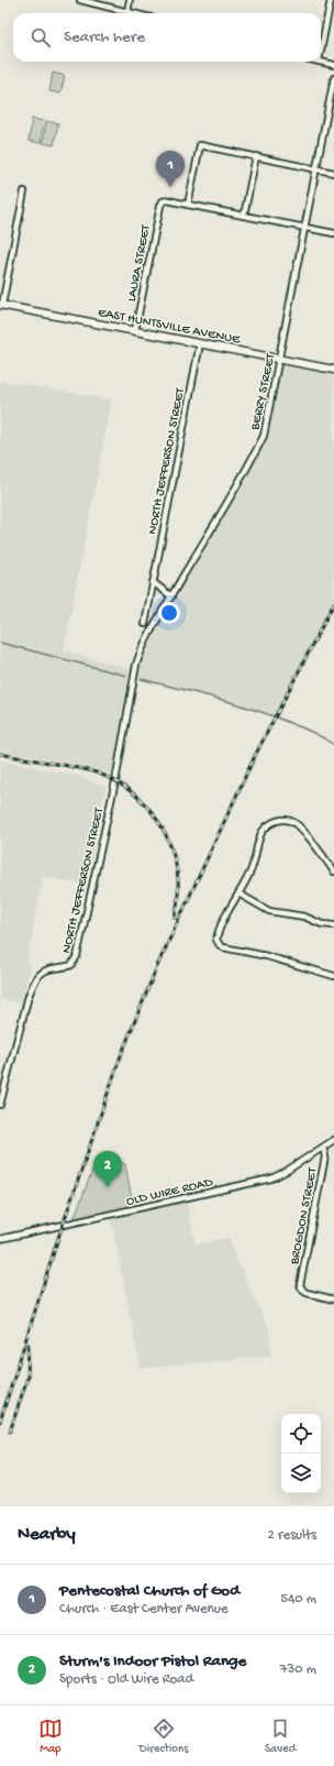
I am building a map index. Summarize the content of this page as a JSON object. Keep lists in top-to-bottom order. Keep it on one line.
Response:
{"streets":{"main road":["EAST HUNTSVILLE AVENUE"],"street":["LAURA STREET","BERRY STREET","NORTH JEFFERSON STREET","OLD WIRE ROAD","BROGDON STREET"]},"crossings":[["LAURA STREET","EAST HUNTSVILLE AVENUE"],["EAST HUNTSVILLE AVENUE","BERRY STREET"],["EAST HUNTSVILLE AVENUE","NORTH JEFFERSON STREET"],["BERRY STREET","NORTH JEFFERSON STREET"],["OLD WIRE ROAD","BROGDON STREET"]],"page":{"search":"Search here","pins":["1","2"],"heading":["Nearby","2 results"],"list":[{"mark":"1","name":"Pentecostal Church of God","note":"Church · East Center Avenue","value":"540 m"},{"mark":"2","name":"Sturm's Indoor Pistol Range","note":"Sports · Old Wire Road","value":"730 m"}],"nav":["Map","Directions","Saved"]}}
